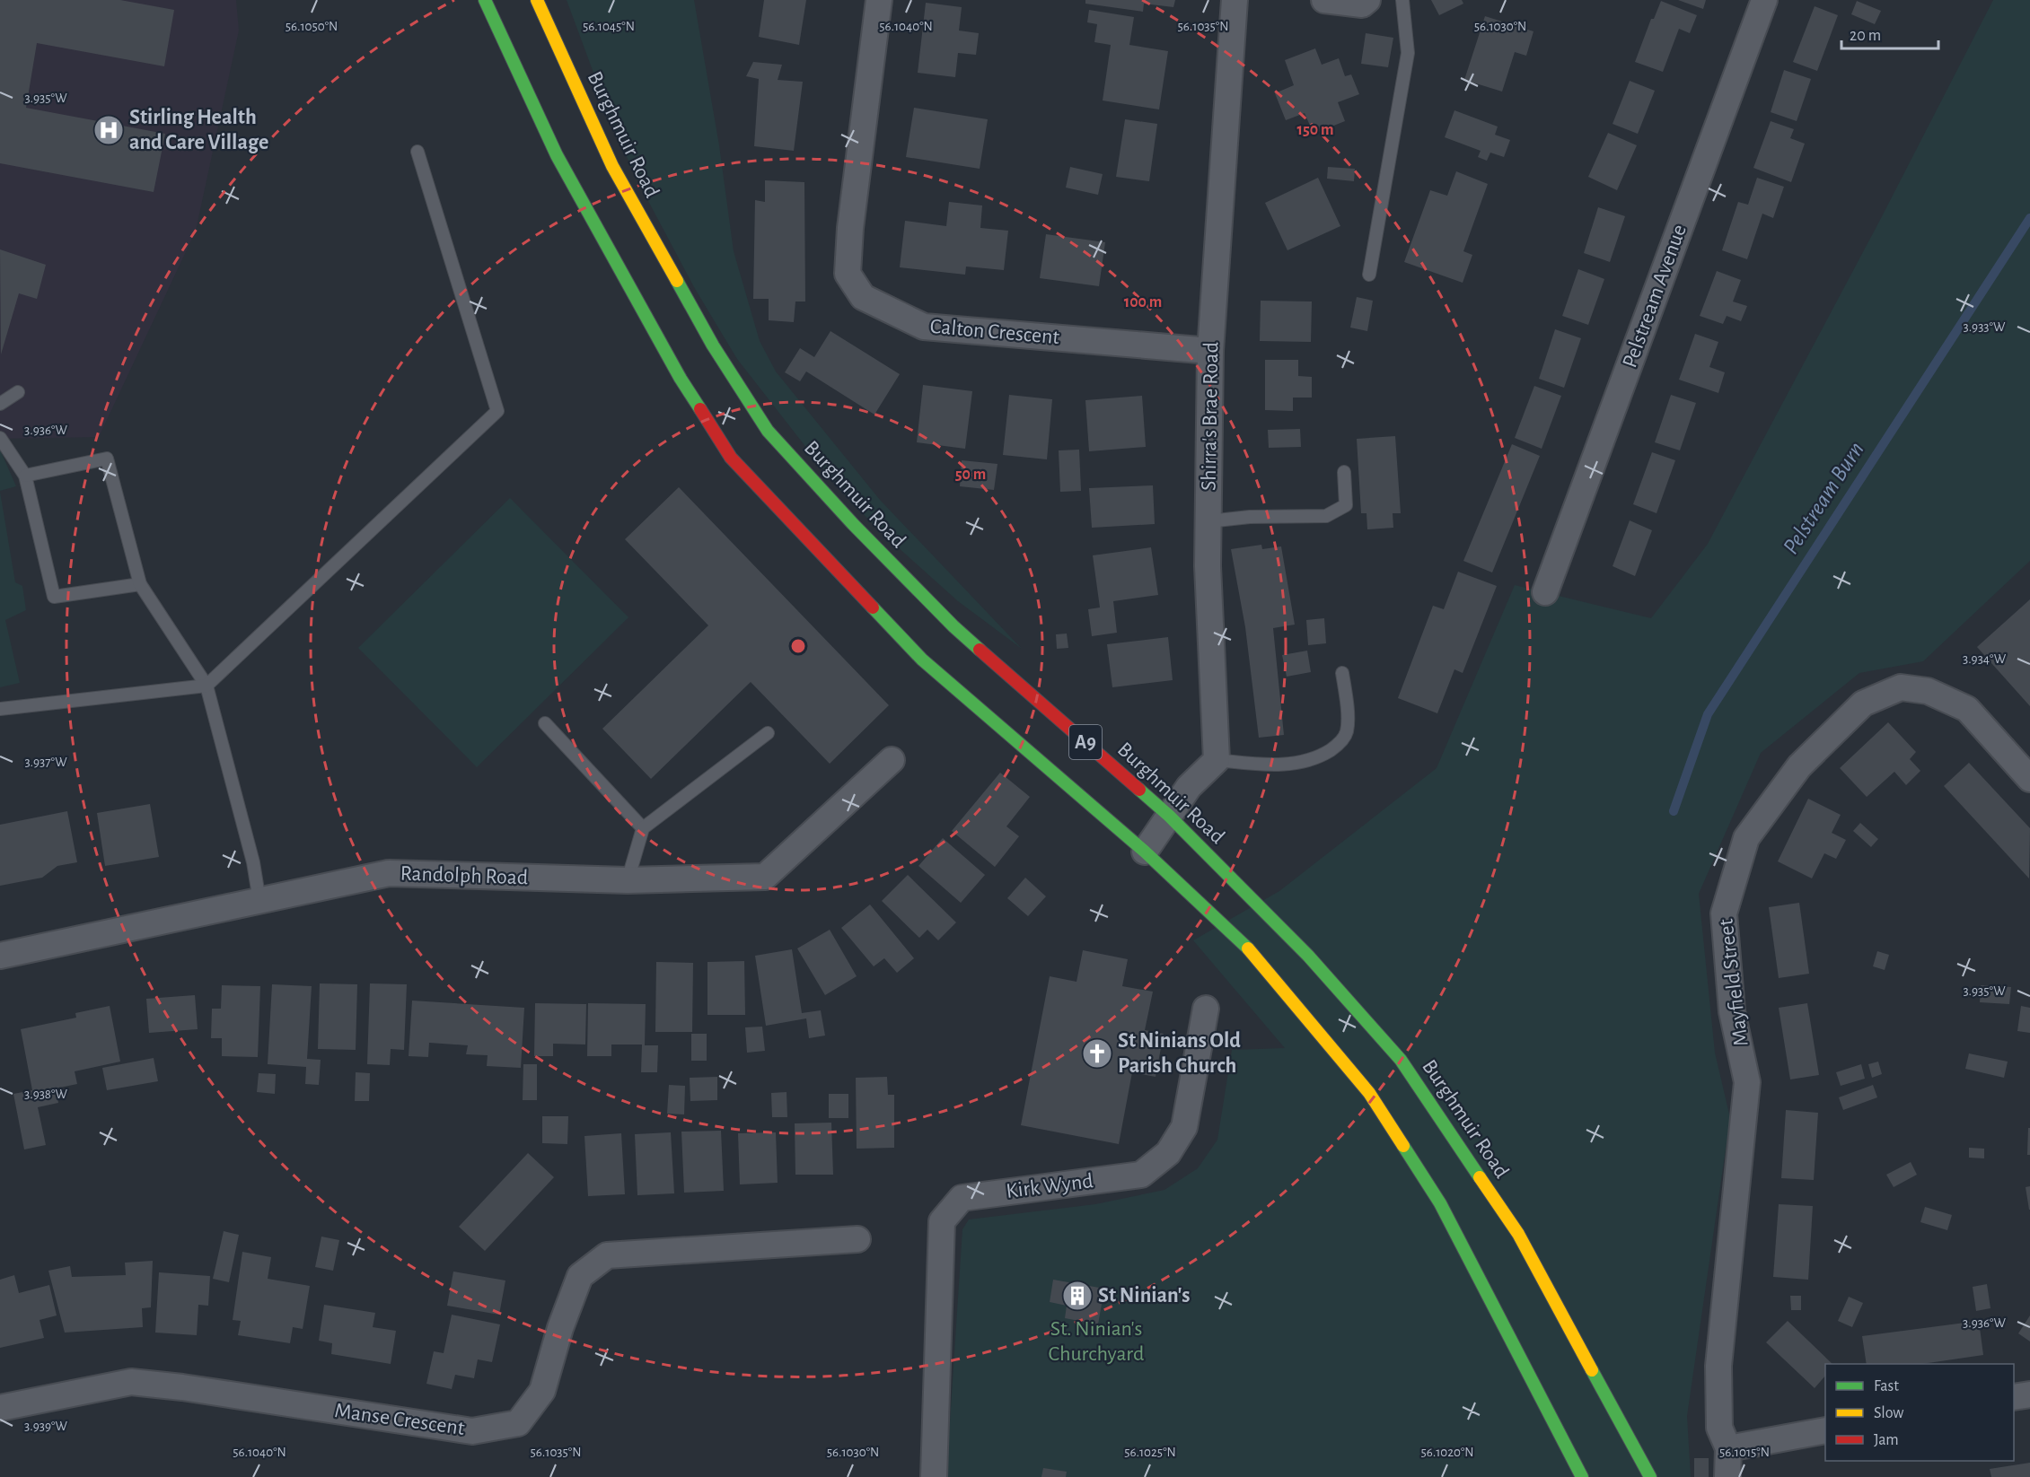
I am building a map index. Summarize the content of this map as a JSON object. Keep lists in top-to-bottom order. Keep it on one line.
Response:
{"streets":{"main road":["Burghmuir Road","A9"],"street":["Pelstream Avenue","Calton Crescent","Shirra's Brae Road","Randolph Road","Mayfield Street","Kirk Wynd","Manse Crescent"]},"crossings":[["Calton Crescent","Shirra's Brae Road"]],"water":["Pelstream Burn"],"parks":["St. Ninian's Churchyard"],"places":{"hospital":["Stirling Health and Care Village"],"church":["St Ninians Old Parish Church"],"building":["St Ninian's"]},"legend":["Fast","Slow","Jam"],"scale_bar":"20 m","coordinates":["56.1050°N","56.1045°N","56.1040°N","56.1035°N","56.1030°N","3.935°W","3.933°W","3.936°W","3.934°W","3.937°W","3.938°W","3.939°W","56.1025°N","56.1020°N","56.1015°N"],"rings":["150 m","100 m","50 m"]}
